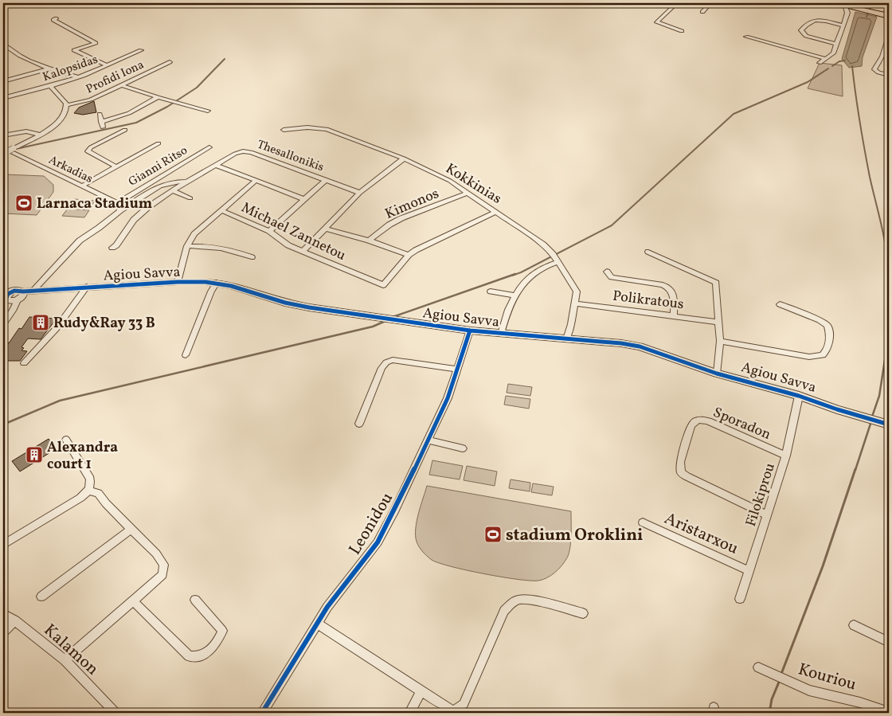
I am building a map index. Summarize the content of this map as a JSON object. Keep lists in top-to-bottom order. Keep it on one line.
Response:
{"streets":{"street":["Kalopsidas","Profidi Iona","Thesallonikis","Gianni Ritso","Arkadias","Kokkinias","Kimonos","Michael Zannetou","Agiou Savva","Polikratous","Sporadon","Filokiprou","Leonidou","Aristarxou","Kalamon","Kouriou"]},"crossings":[["Gianni Ritso","Arkadias"],["Kokkinias","Kimonos"],["Kokkinias","Michael Zannetou"],["Kokkinias","Agiou Savva"],["Kokkinias","Polikratous"],["Agiou Savva","Filokiprou"],["Agiou Savva","Leonidou"],["Sporadon","Filokiprou"],["Filokiprou","Aristarxou"]],"places":{"sports":["Larnaca Stadium","stadium Oroklini"],"building":["Rudy&Ray 33 B","Alexandra court 1"]}}
